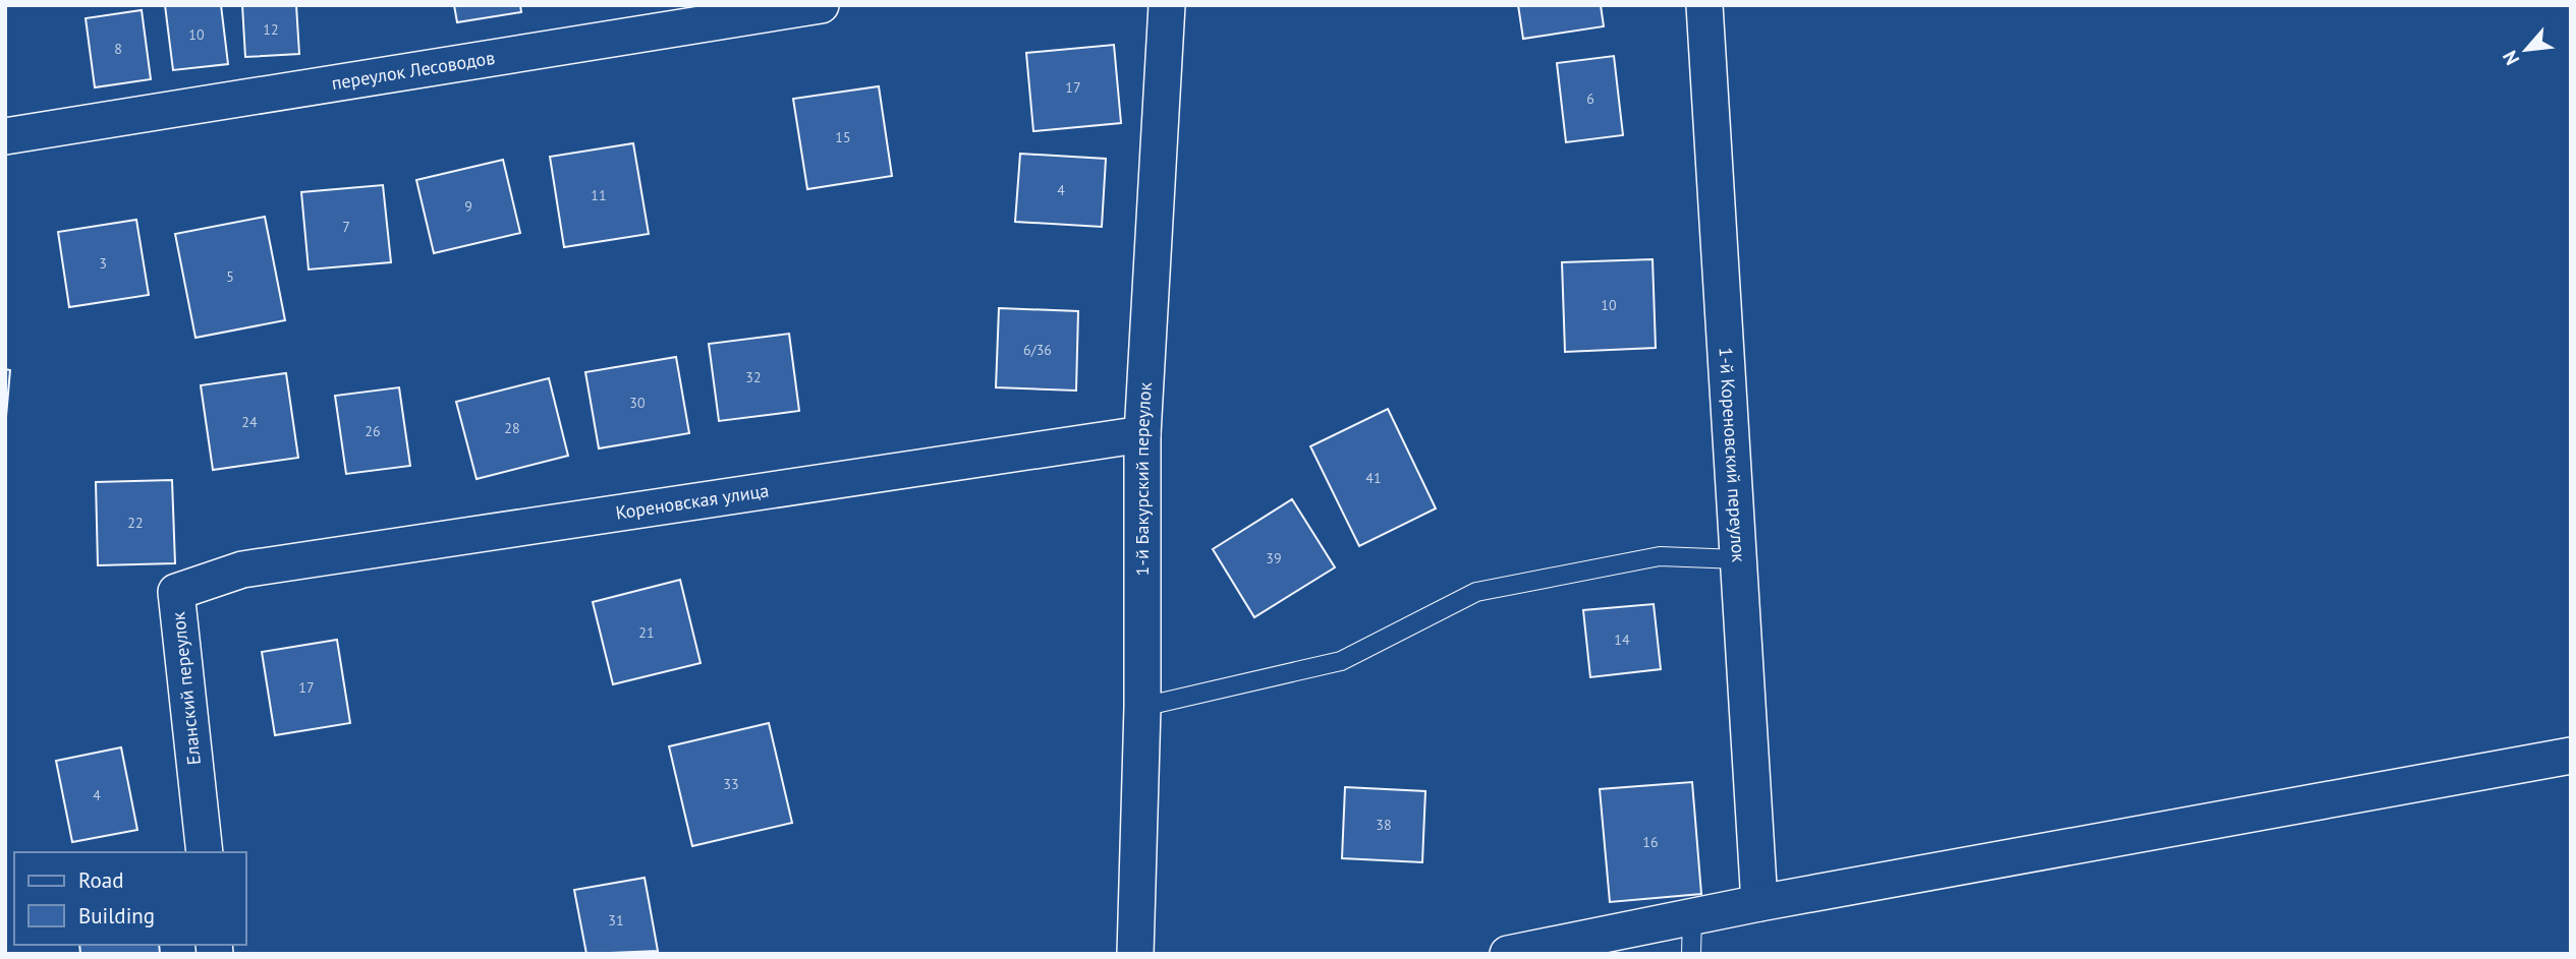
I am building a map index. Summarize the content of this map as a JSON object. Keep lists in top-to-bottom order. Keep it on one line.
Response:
{"streets":{"street":["переулок Лесоводов","1-й Кореновский переулок","1-й Бакурский переулок","Кореновская улица","Еланский переулок"]},"crossings":[["1-й Бакурский переулок","Кореновская улица"],["Кореновская улица","Еланский переулок"]],"house_numbers":["12","10","8","17","6","15","4","11","9","7","3","5","10","6/36","32","30","24","28","26","41","22","39","21","14","17","33","4","38","16","31"],"legend":["Road","Building"],"north":"bottom left"}
